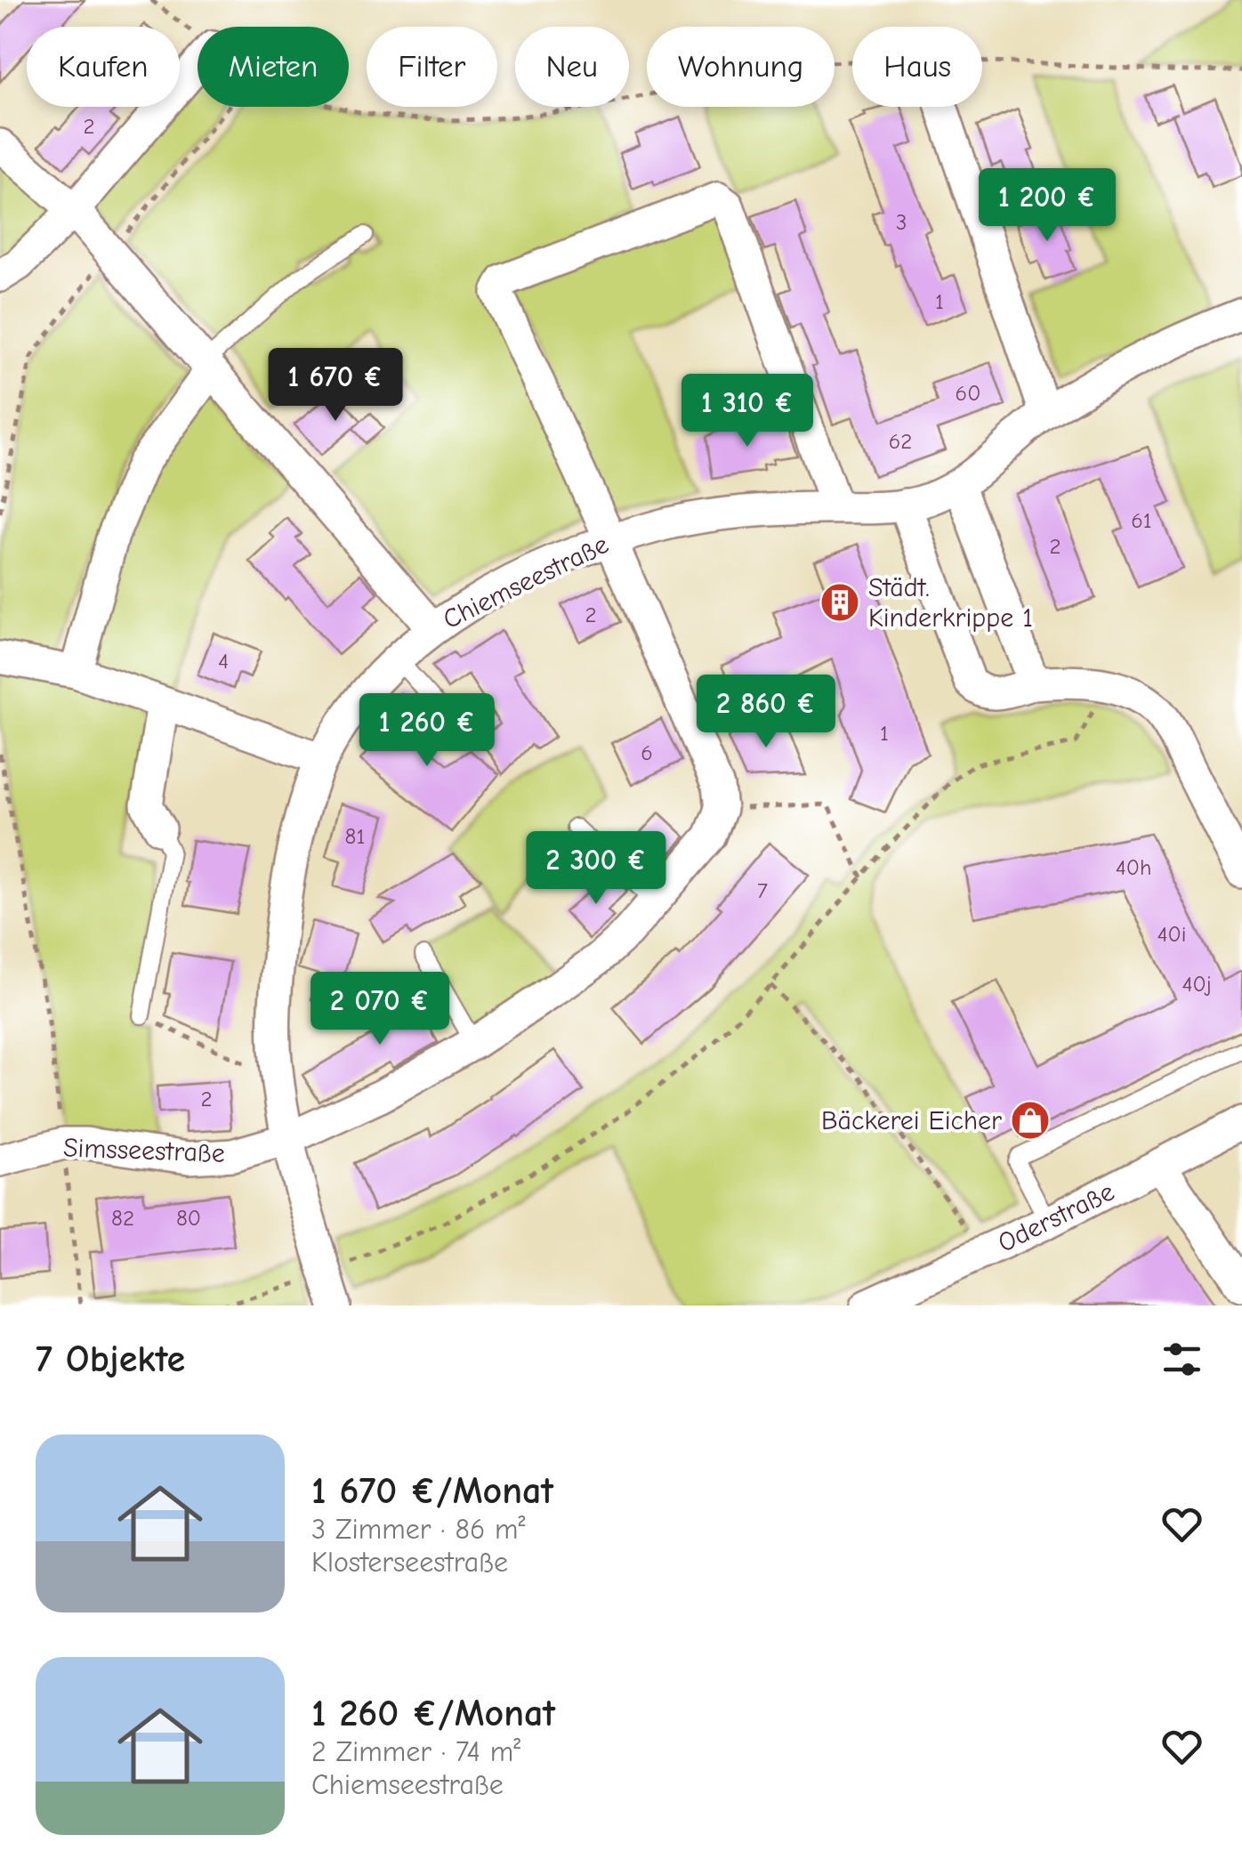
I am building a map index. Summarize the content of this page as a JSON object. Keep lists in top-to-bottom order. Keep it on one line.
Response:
{"streets":{"street":["Chiemseestraße","Simsseestraße","Oderstraße"]},"crossings":[["Chiemseestraße","Simsseestraße"]],"places":{"building":["Städt. Kinderkrippe 1"],"shop":["Bäckerei Eicher"]},"house_numbers":["2","3","1","60","62","61","2","2","4","1","6","81","40h","7","40i","40j","2","82","80"],"page":{"chip":["Kaufen","Mieten","Filter","Neu","Wohnung","Haus"],"price":["1 200 €","1 670 €","1 310 €","2 860 €","1 260 €","2 300 €","2 070 €"],"heading":"7 Objekte","list":[{"name":"1 670 €/Monat","note":"3 Zimmer · 86 m² · Klosterseestraße"},{"name":"1 260 €/Monat","note":"2 Zimmer · 74 m² · Chiemseestraße"}]}}
